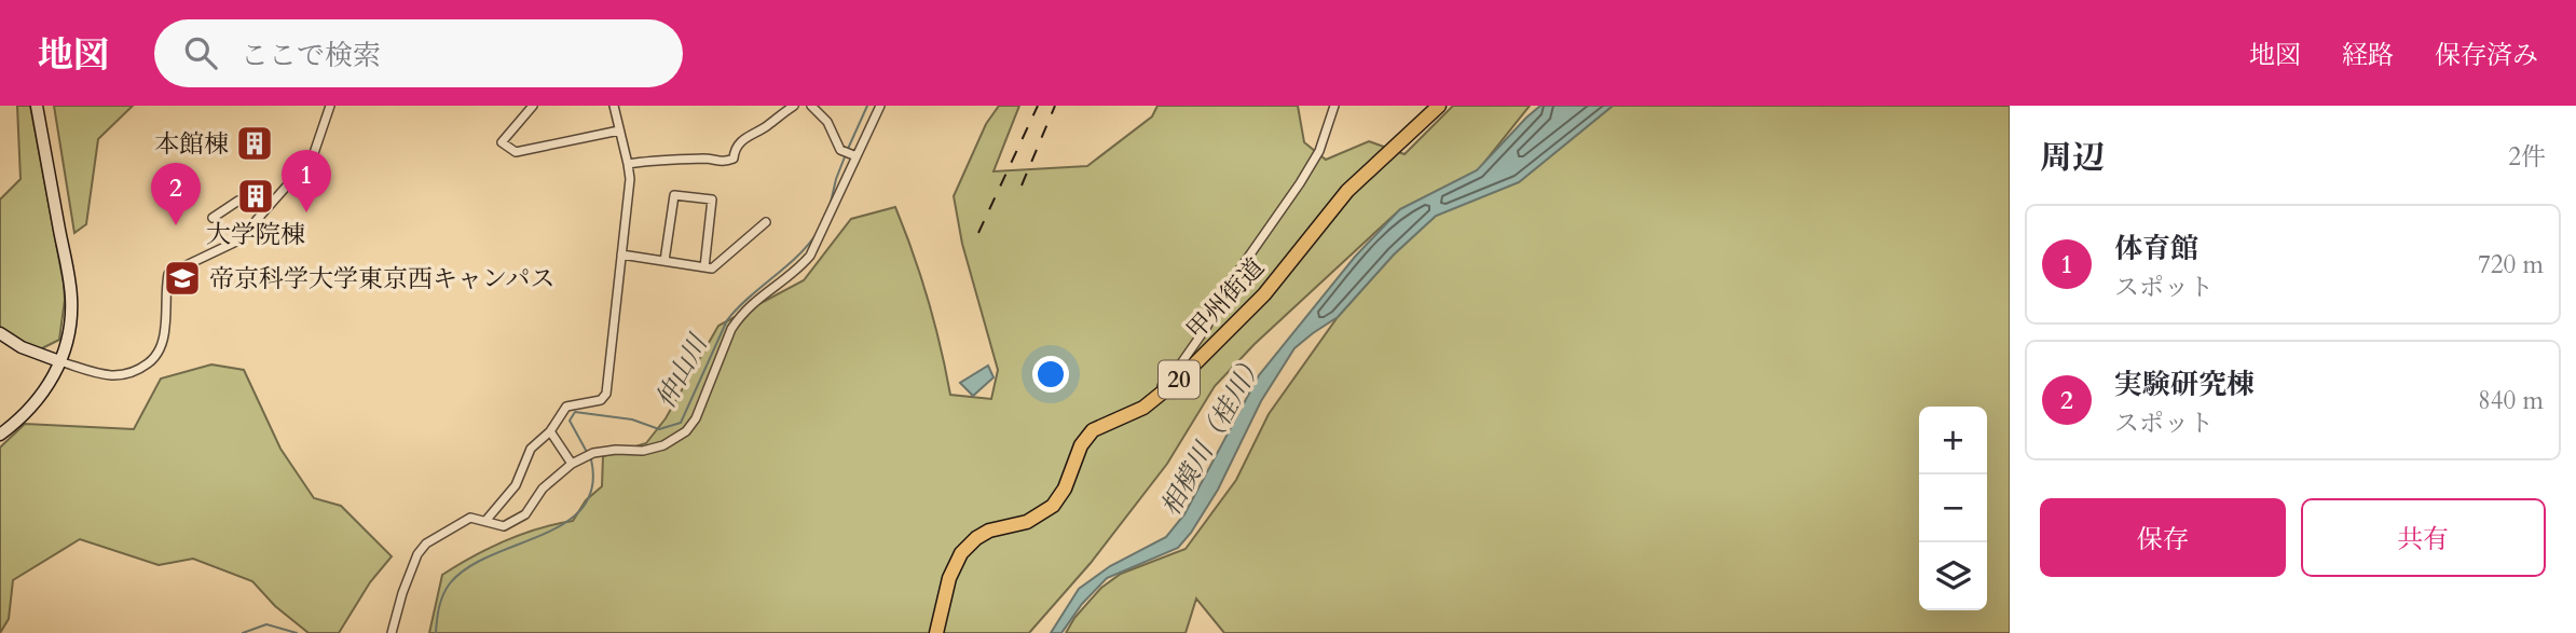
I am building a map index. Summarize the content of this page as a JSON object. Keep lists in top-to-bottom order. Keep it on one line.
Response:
{"streets":{"highway":["甲州街道","20"]},"water":["仲山川","相模川（桂川）"],"places":{"building":["本館棟","大学院棟"],"school or university":["帝京科学大学東京西キャンパス"]},"page":{"header":"地図","search":"ここで検索","nav":["地図","経路","保存済み"],"heading":["周辺","2件"],"pins":["1","2"],"list":[{"mark":"1","name":"体育館","note":"スポット","value":"720 m"},{"mark":"2","name":"実験研究棟","note":"スポット","value":"840 m"}],"map_buttons":["+","−"],"buttons":["保存","共有"]}}
